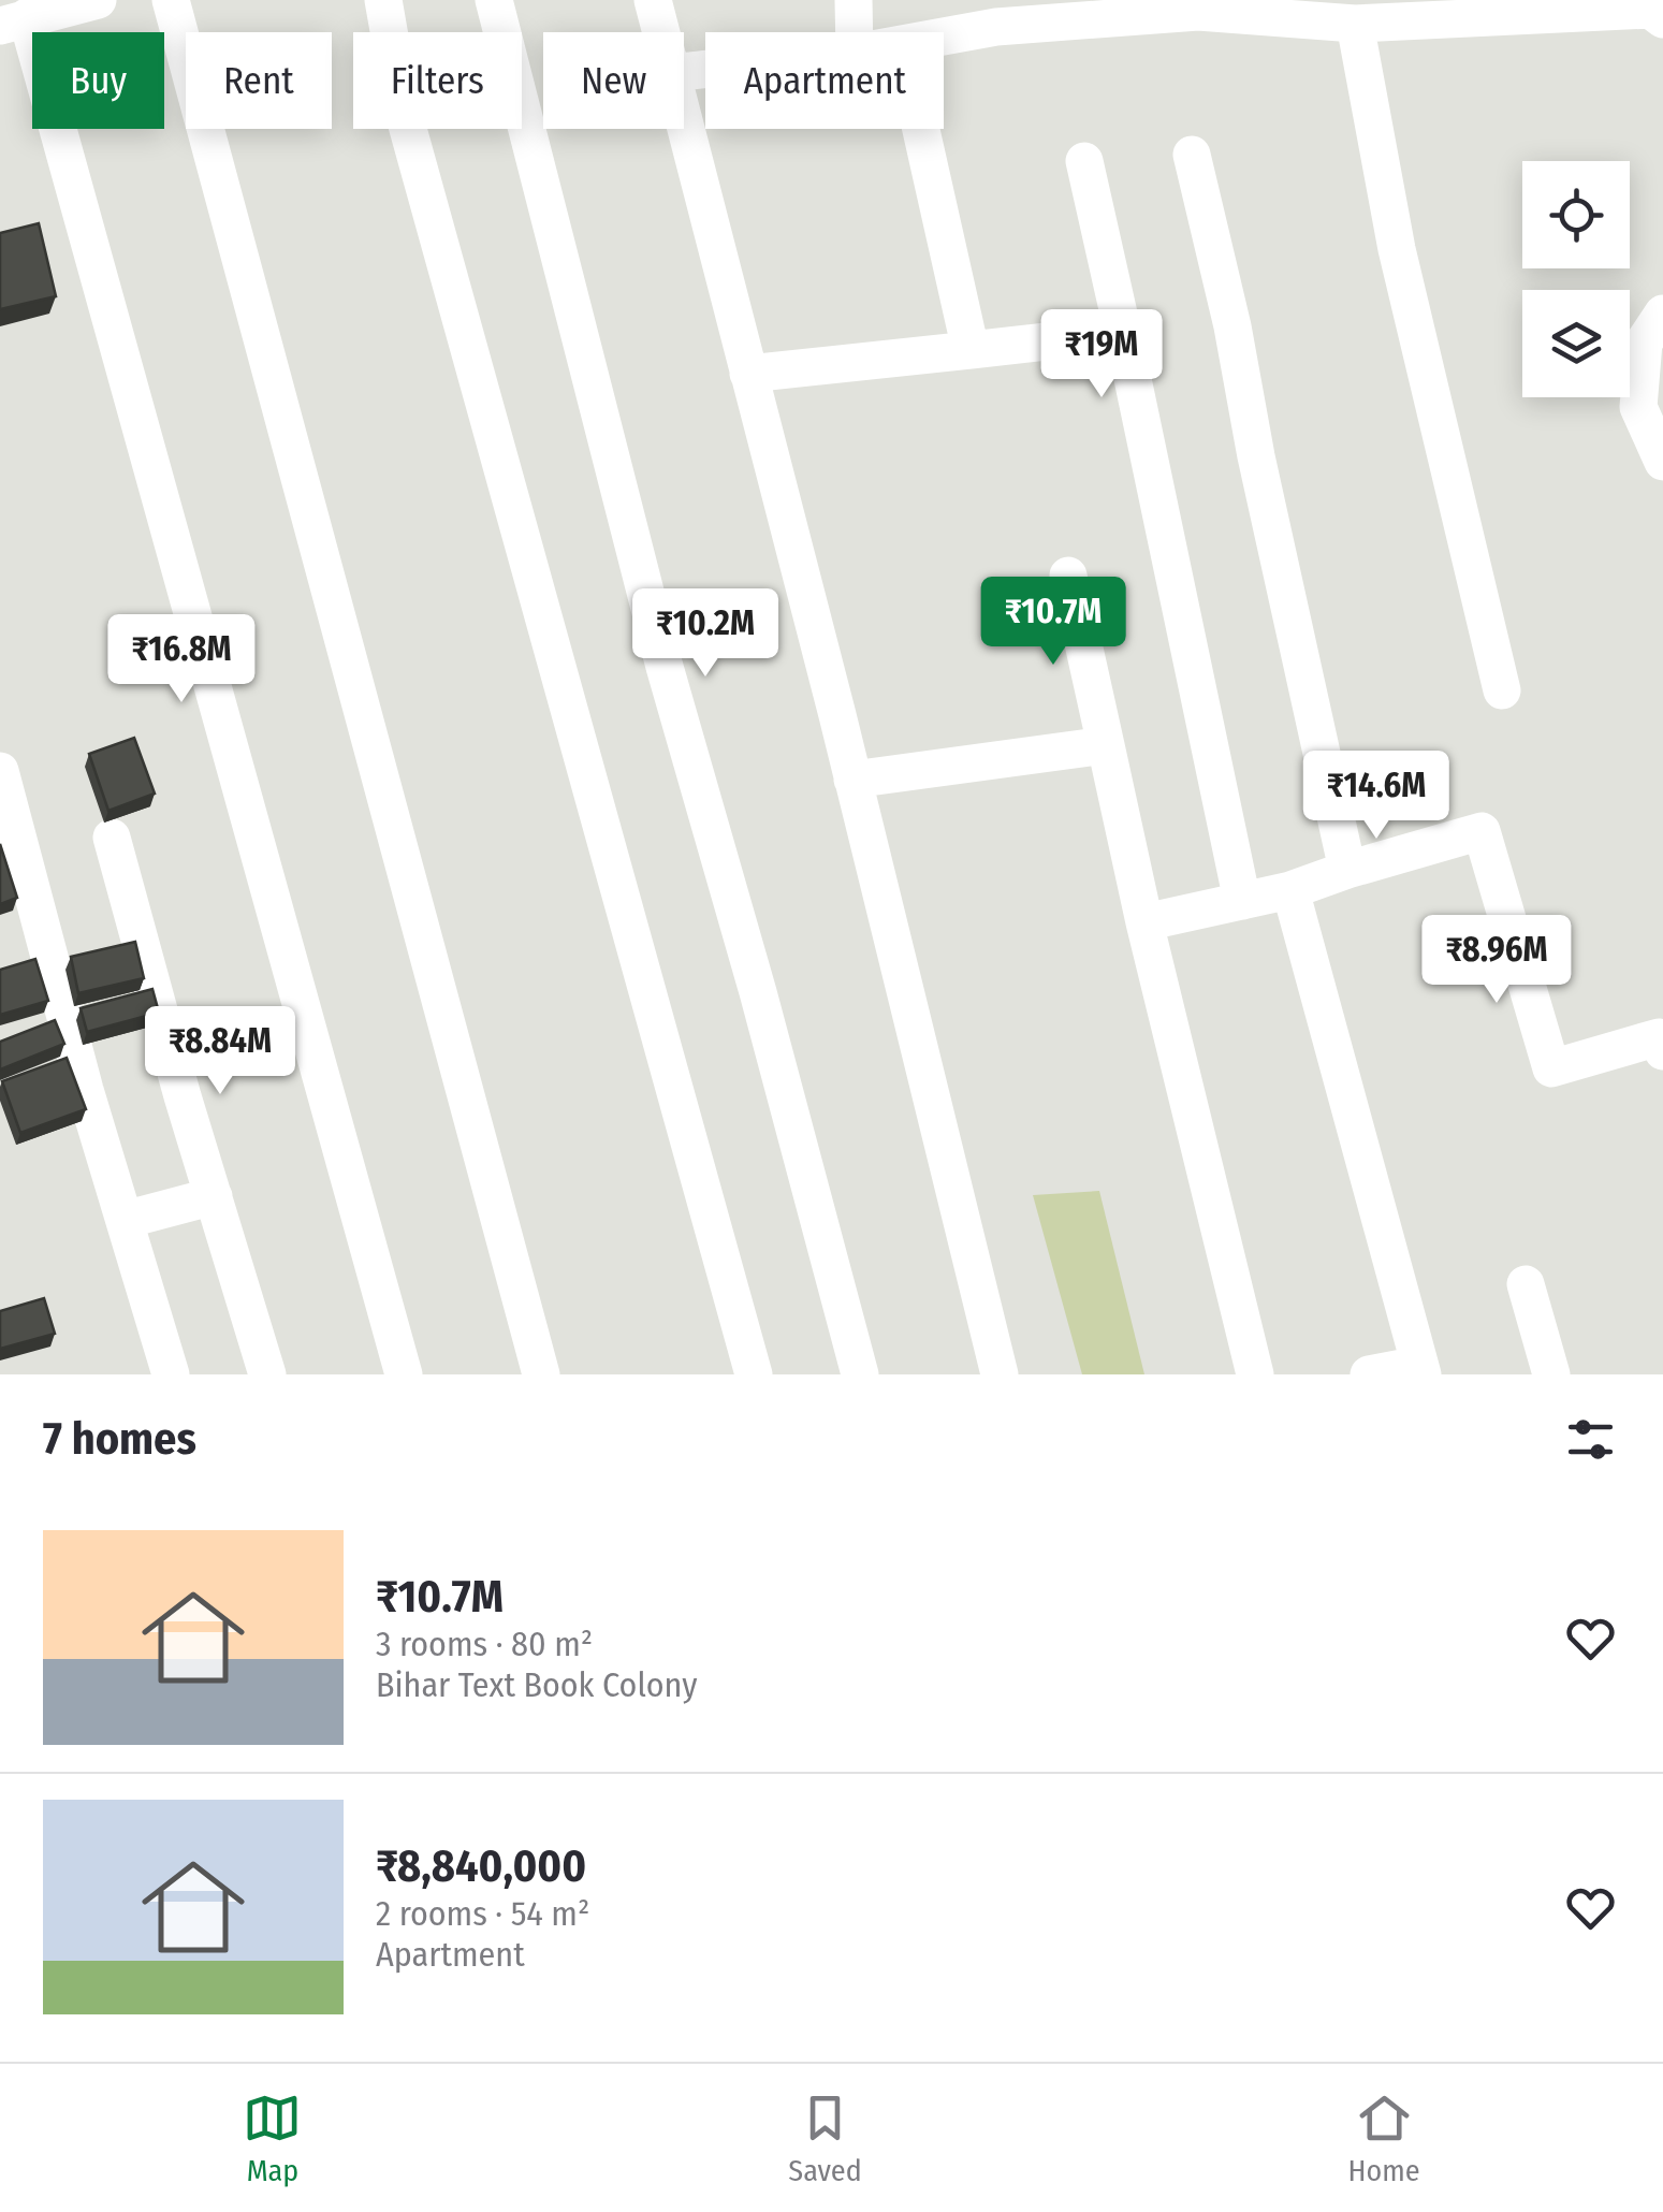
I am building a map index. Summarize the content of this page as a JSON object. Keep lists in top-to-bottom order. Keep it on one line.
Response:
{"page":{"chip":["Buy","Rent","Filters","New","Apartment"],"price":["₹19M","₹10.7M","₹10.2M","₹16.8M","₹14.6M","₹8.96M","₹8.84M"],"heading":"7 homes","list":[{"name":"₹10.7M","note":"3 rooms · 80 m² · Bihar Text Book Colony"},{"name":"₹8,840,000","note":"2 rooms · 54 m² · Apartment"}],"tabs":["Map","Saved","Home"]}}
